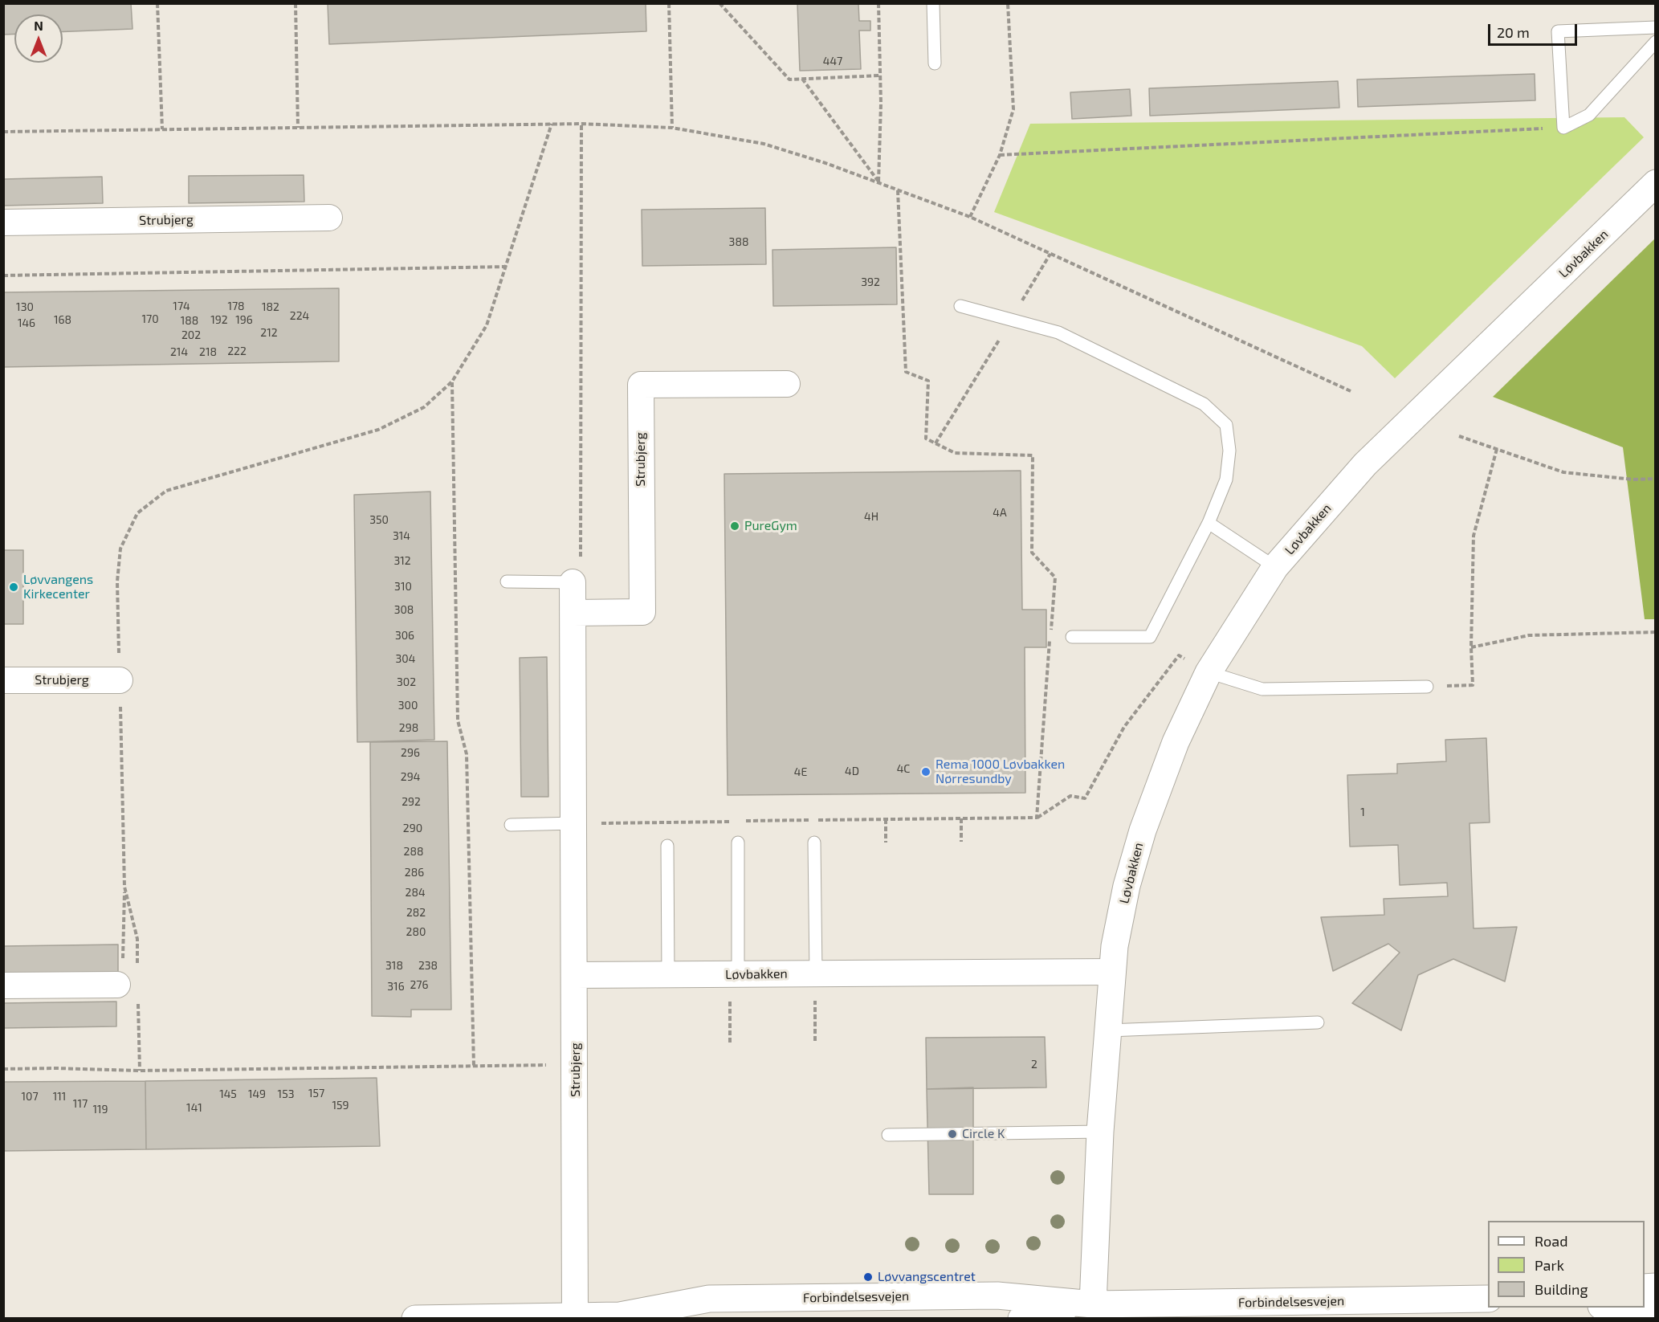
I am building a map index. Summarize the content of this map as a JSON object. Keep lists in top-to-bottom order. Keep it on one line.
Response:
{"streets":{"street":["Strubjerg","Løvbakken","Forbindelsesvejen"]},"crossings":[["Strubjerg","Løvbakken"],["Strubjerg","Forbindelsesvejen"],["Løvbakken","Forbindelsesvejen"]],"places":["PureGym","Løvvangens Kirkecenter","Rema 1000 Løvbakken Nørresundby","Circle K","Løvvangscentret"],"house_numbers":["447","388","392","174","178","130","182","224","170","168","192","196","188","146","212","202","222","214","218","4A","4H","350","314","312","310","308","306","304","302","300","298","296","4C","4D","4E","294","292","1","290","288","286","284","282","280","318","238","276","316","2","157","145","149","153","107","111","117","159","141","119"],"legend":["Road","Park","Building"],"scale_bar":"20 m","north":"top"}
